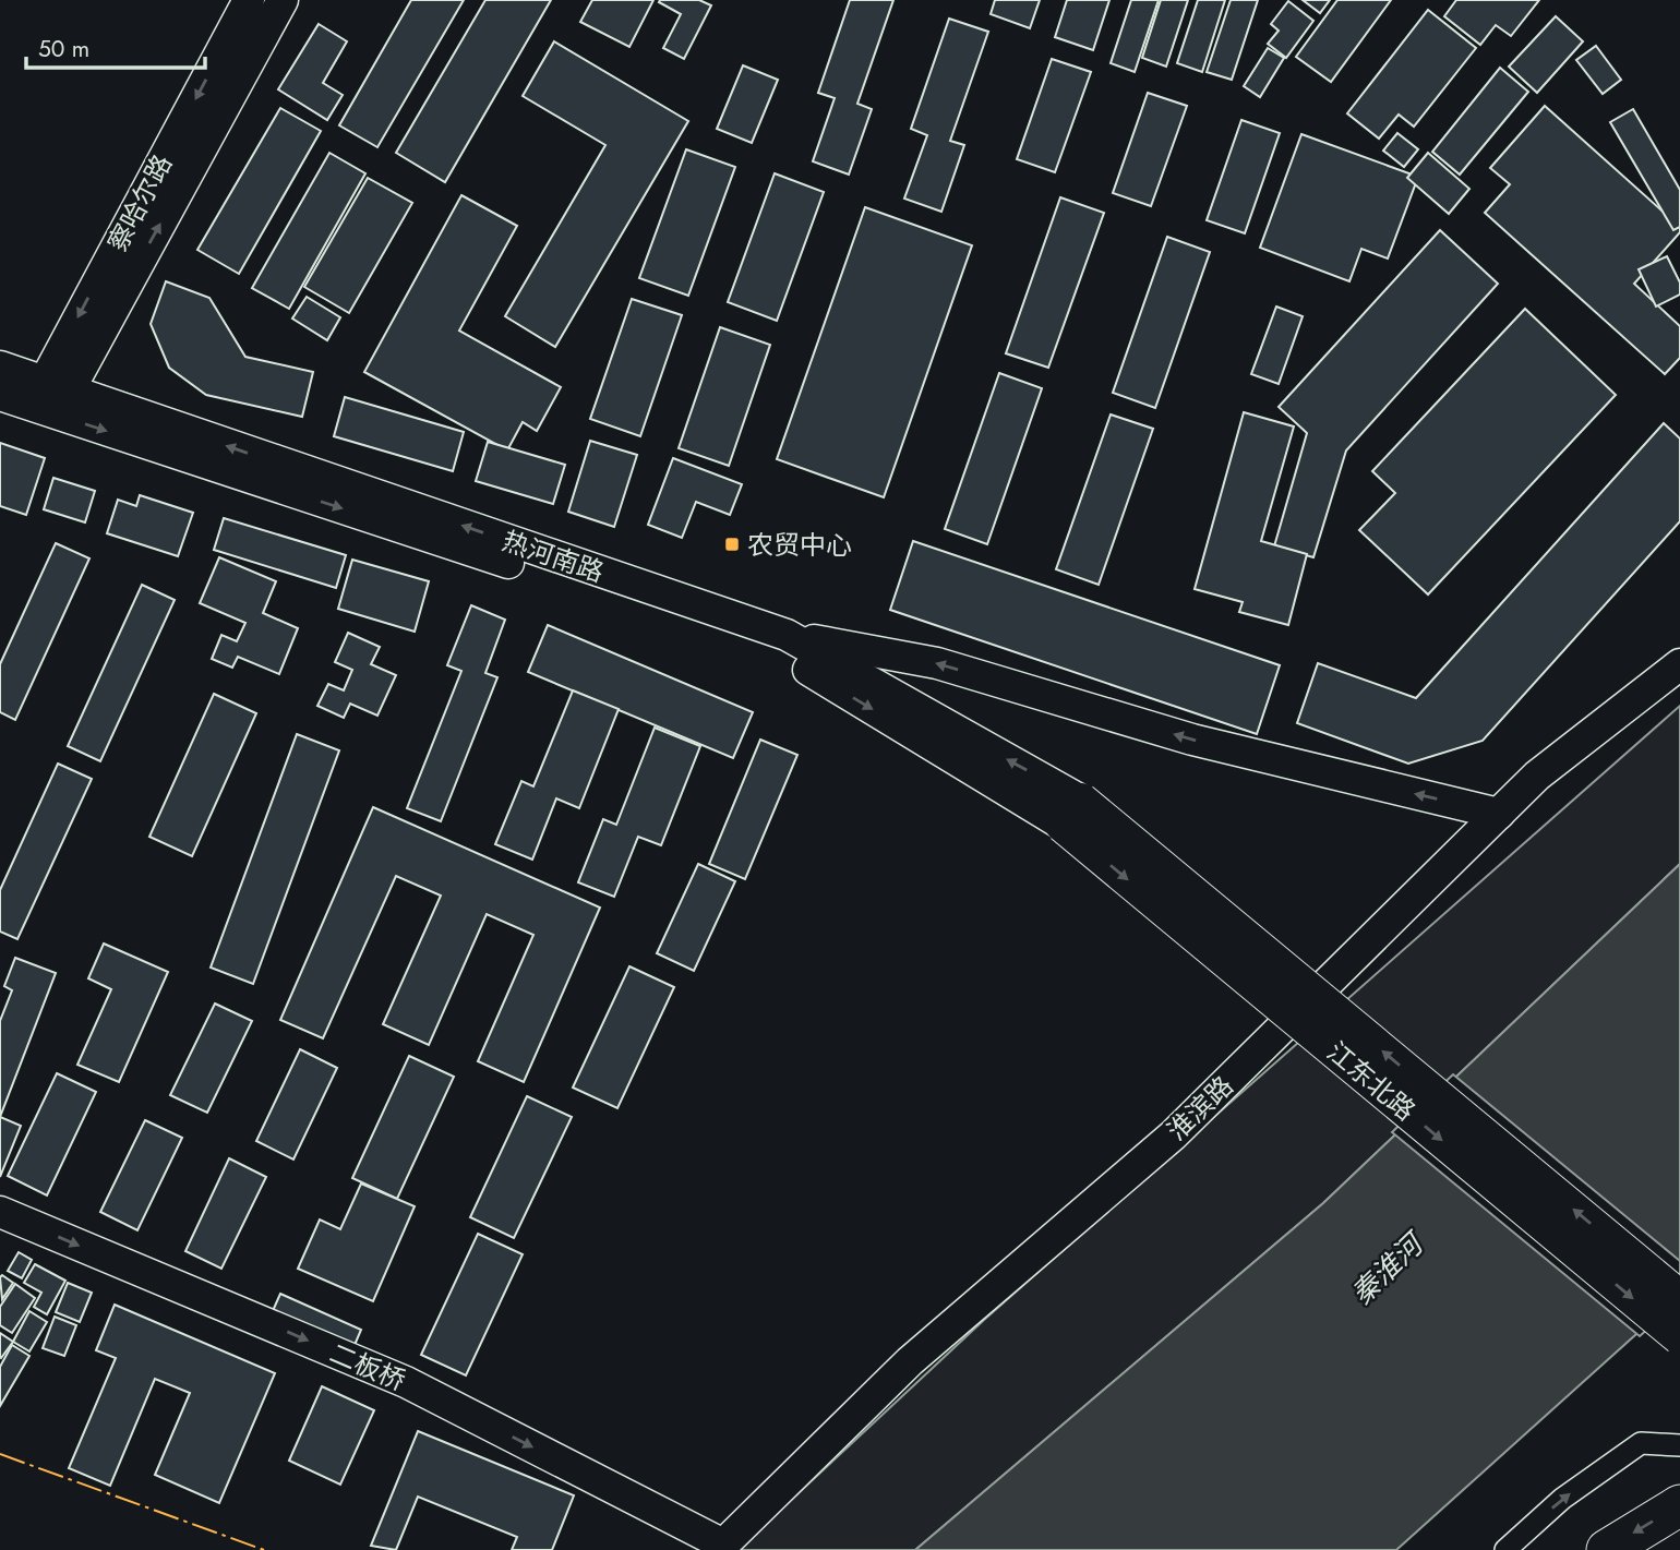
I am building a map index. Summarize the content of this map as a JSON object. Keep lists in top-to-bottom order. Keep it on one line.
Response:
{"streets":{"main road":["察哈尔路","热河南路","江东北路","淮滨路","二板桥"]},"crossings":[["察哈尔路","热河南路"],["热河南路","江东北路"],["淮滨路","二板桥"]],"one_way":["二板桥"],"water":["秦淮河"],"places":{"transit":["农贸中心"]},"scale_bar":"50 m"}
